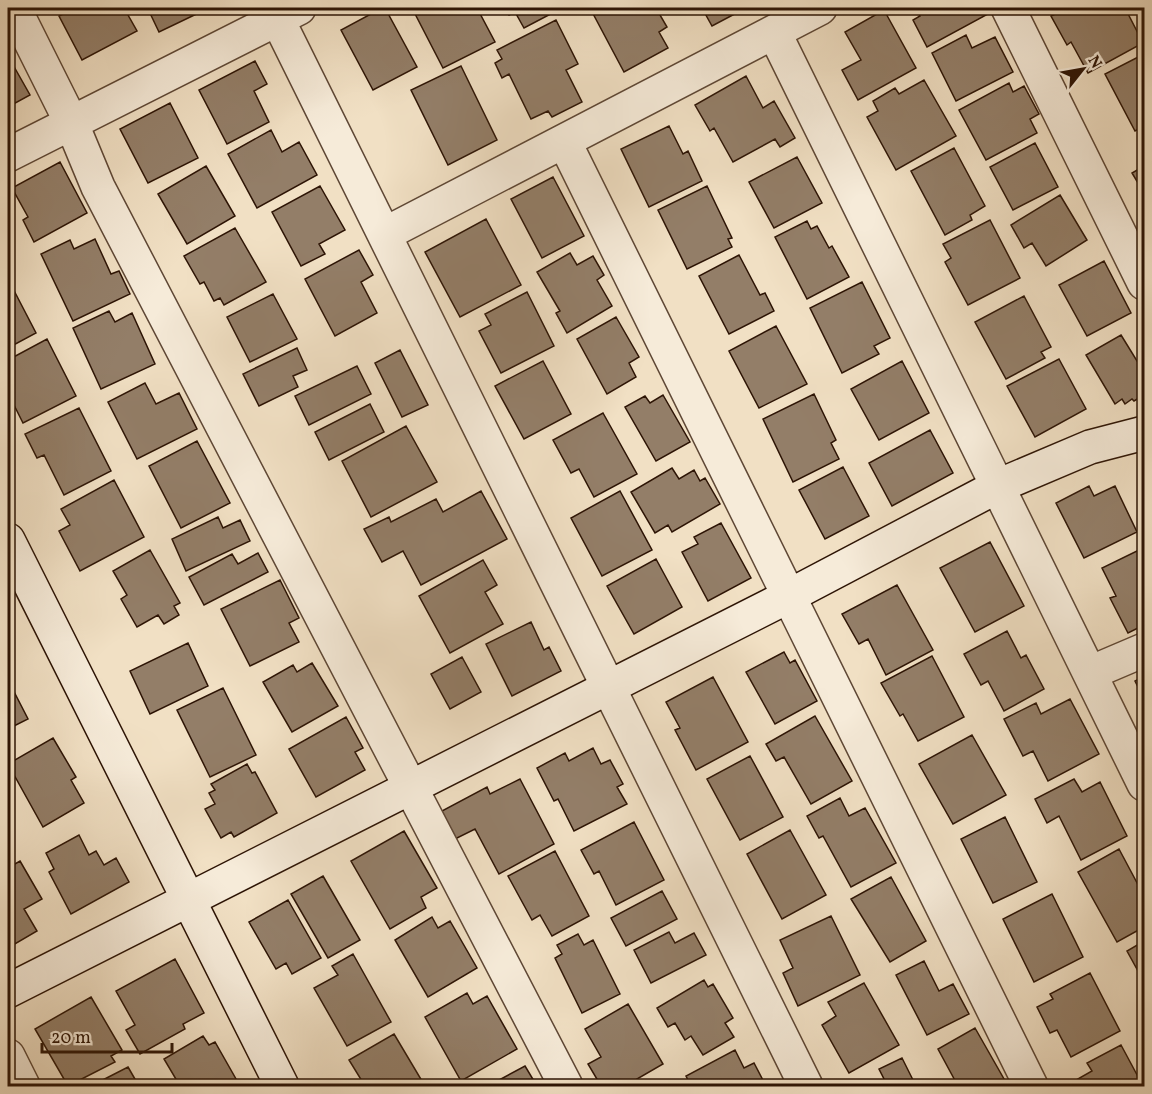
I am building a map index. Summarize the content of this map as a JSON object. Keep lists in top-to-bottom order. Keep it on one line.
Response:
{"scale_bar":"20 m","north":"top right"}
